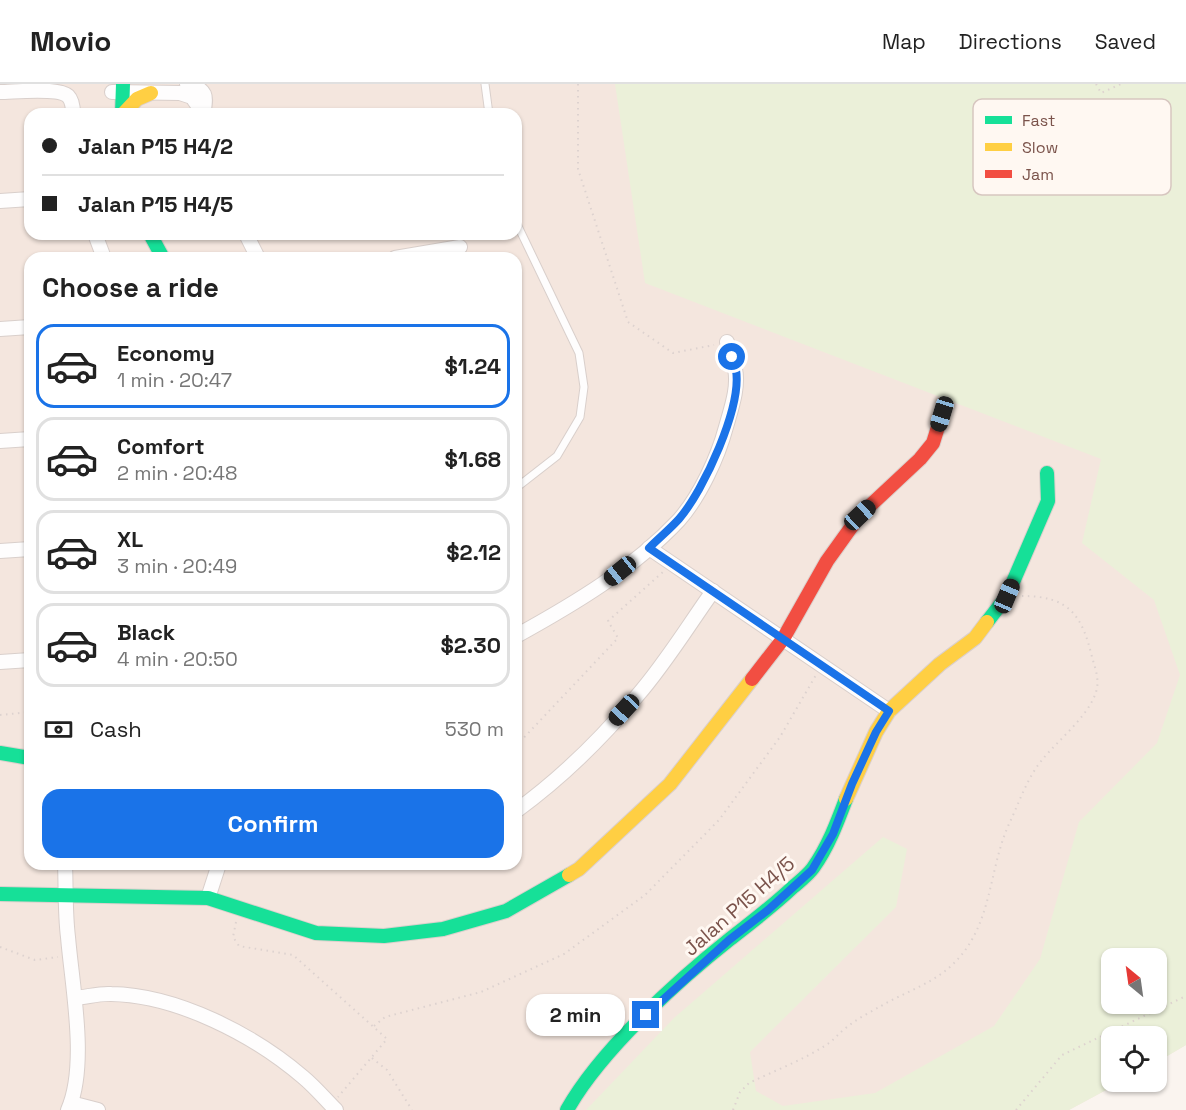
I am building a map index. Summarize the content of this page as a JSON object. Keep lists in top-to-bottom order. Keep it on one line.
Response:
{"streets":{"street":["Jalan P15 H4/5"]},"legend":["Fast","Slow","Jam"],"north":"top left","page":{"header":"Movio","nav":["Map","Directions","Saved"],"banner":["Jalan P15 H4/2","Jalan P15 H4/5"],"heading":"Choose a ride","list":[{"name":"Economy","note":"1 min · 20:47","value":"$1.24"},{"name":"Comfort","note":"2 min · 20:48","value":"$1.68"},{"name":"XL","note":"3 min · 20:49","value":"$2.12"},{"name":"Black","note":"4 min · 20:50","value":"$2.30"}],"pay":["Cash","530 m"],"buttons":"Confirm","bubble":"2 min"}}
